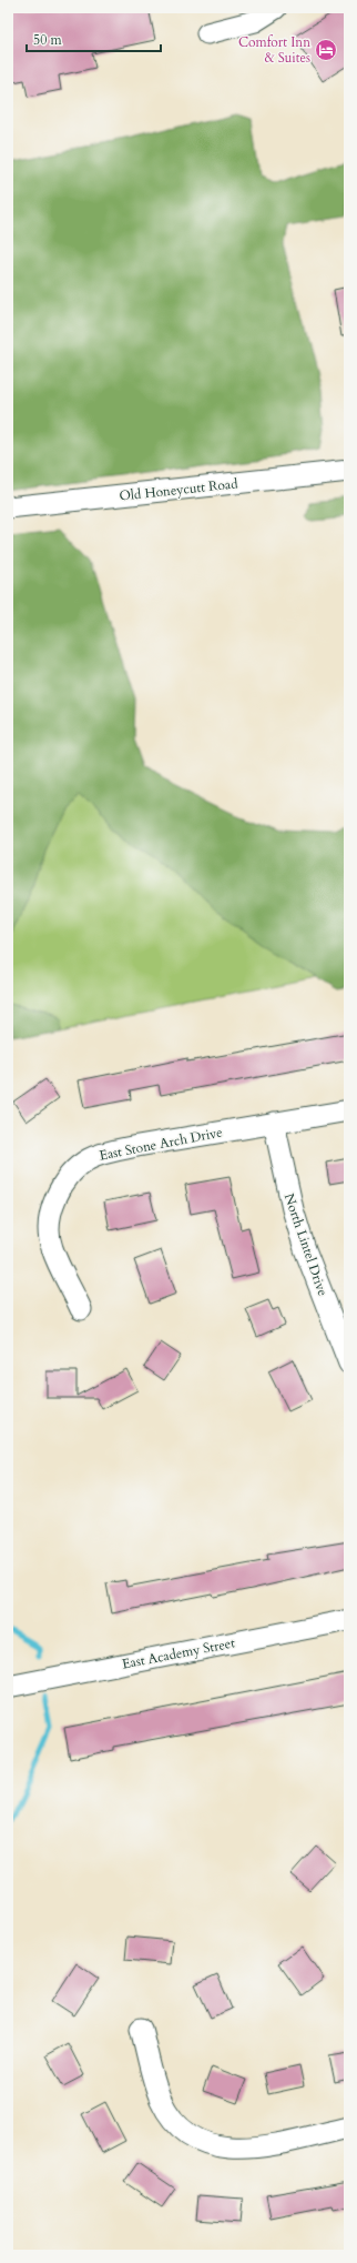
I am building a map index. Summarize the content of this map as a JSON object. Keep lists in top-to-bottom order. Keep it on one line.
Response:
{"streets":{"street":["Old Honeycutt Road","East Stone Arch Drive","North Lintel Drive","East Academy Street"]},"crossings":[["East Stone Arch Drive","North Lintel Drive"]],"places":{"hotel":["Comfort Inn & Suites"]},"scale_bar":"50 m"}
